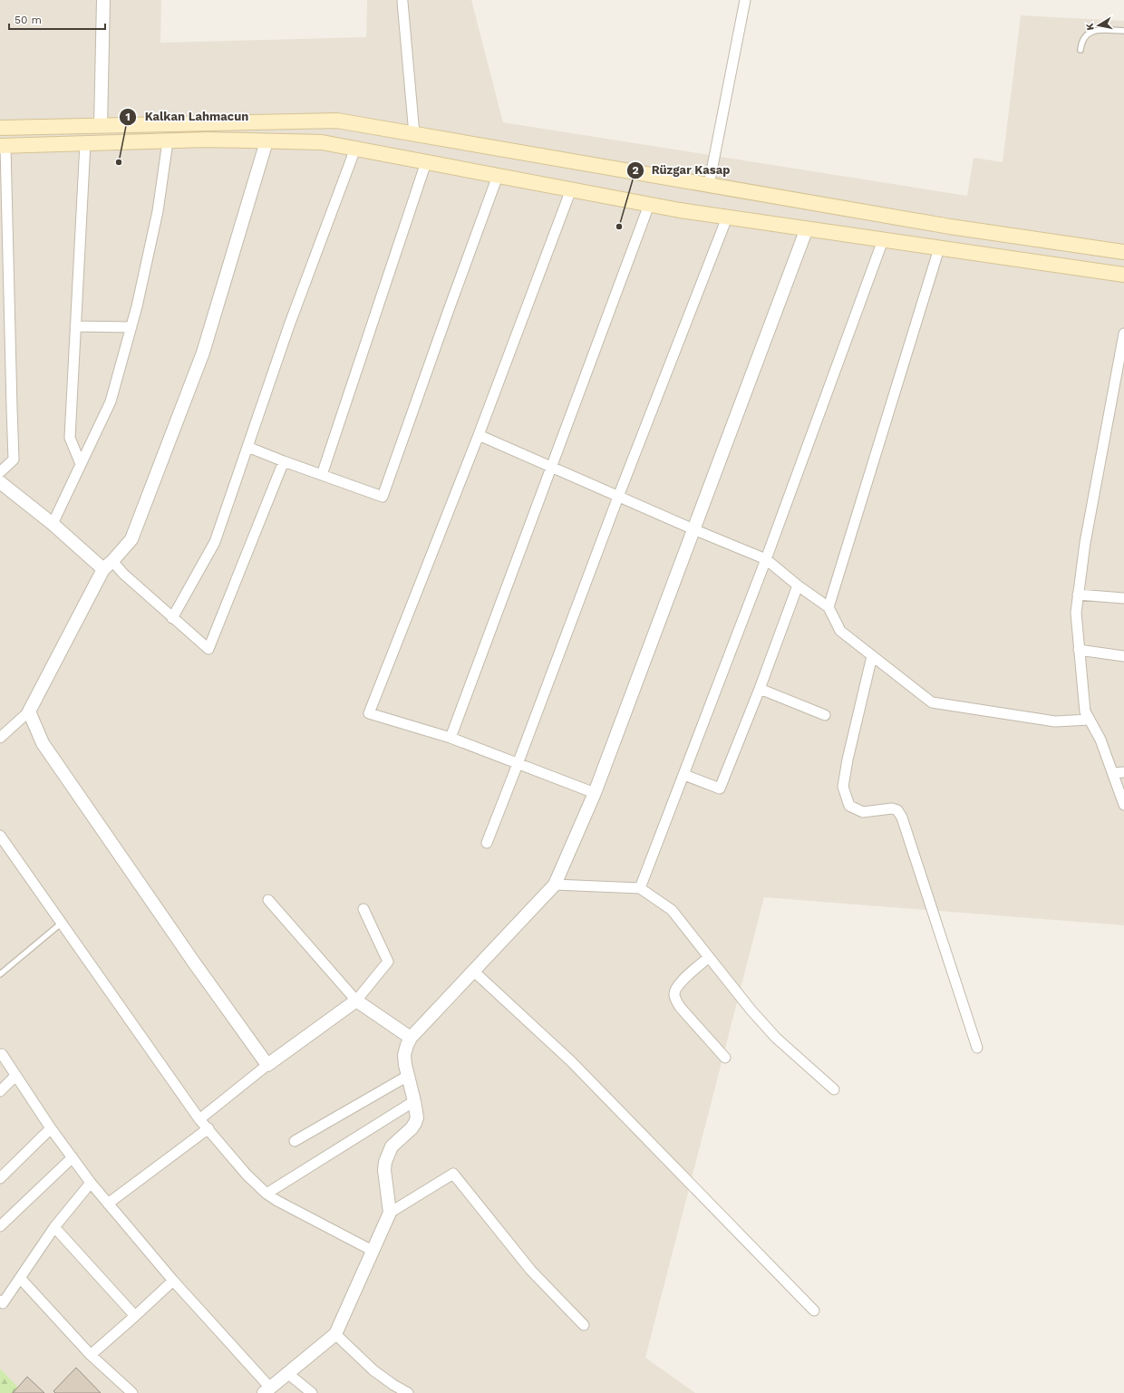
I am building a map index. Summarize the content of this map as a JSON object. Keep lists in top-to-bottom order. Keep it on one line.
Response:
{"places":["Kalkan Lahmacun","Rüzgar Kasap"],"scale_bar":"50 m","north":"left"}
